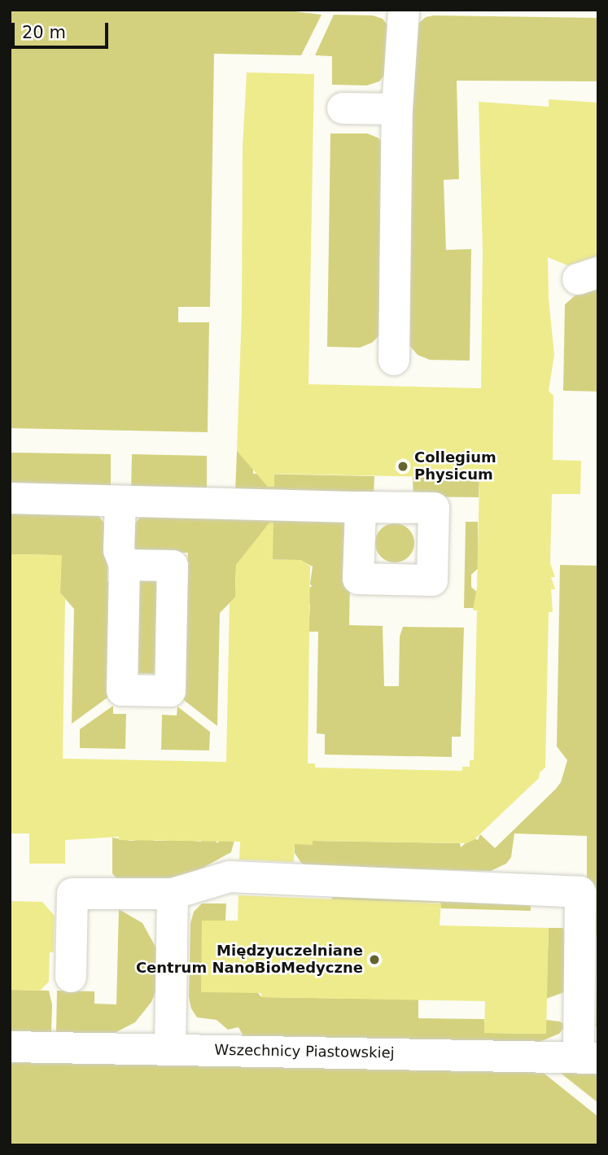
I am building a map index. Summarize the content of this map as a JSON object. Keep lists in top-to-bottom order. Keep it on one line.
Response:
{"streets":{"lane":["Wszechnicy Piastowskiej"]},"places":["Collegium Physicum","Międzyuczelniane Centrum NanoBioMedyczne"],"scale_bar":"20 m"}
